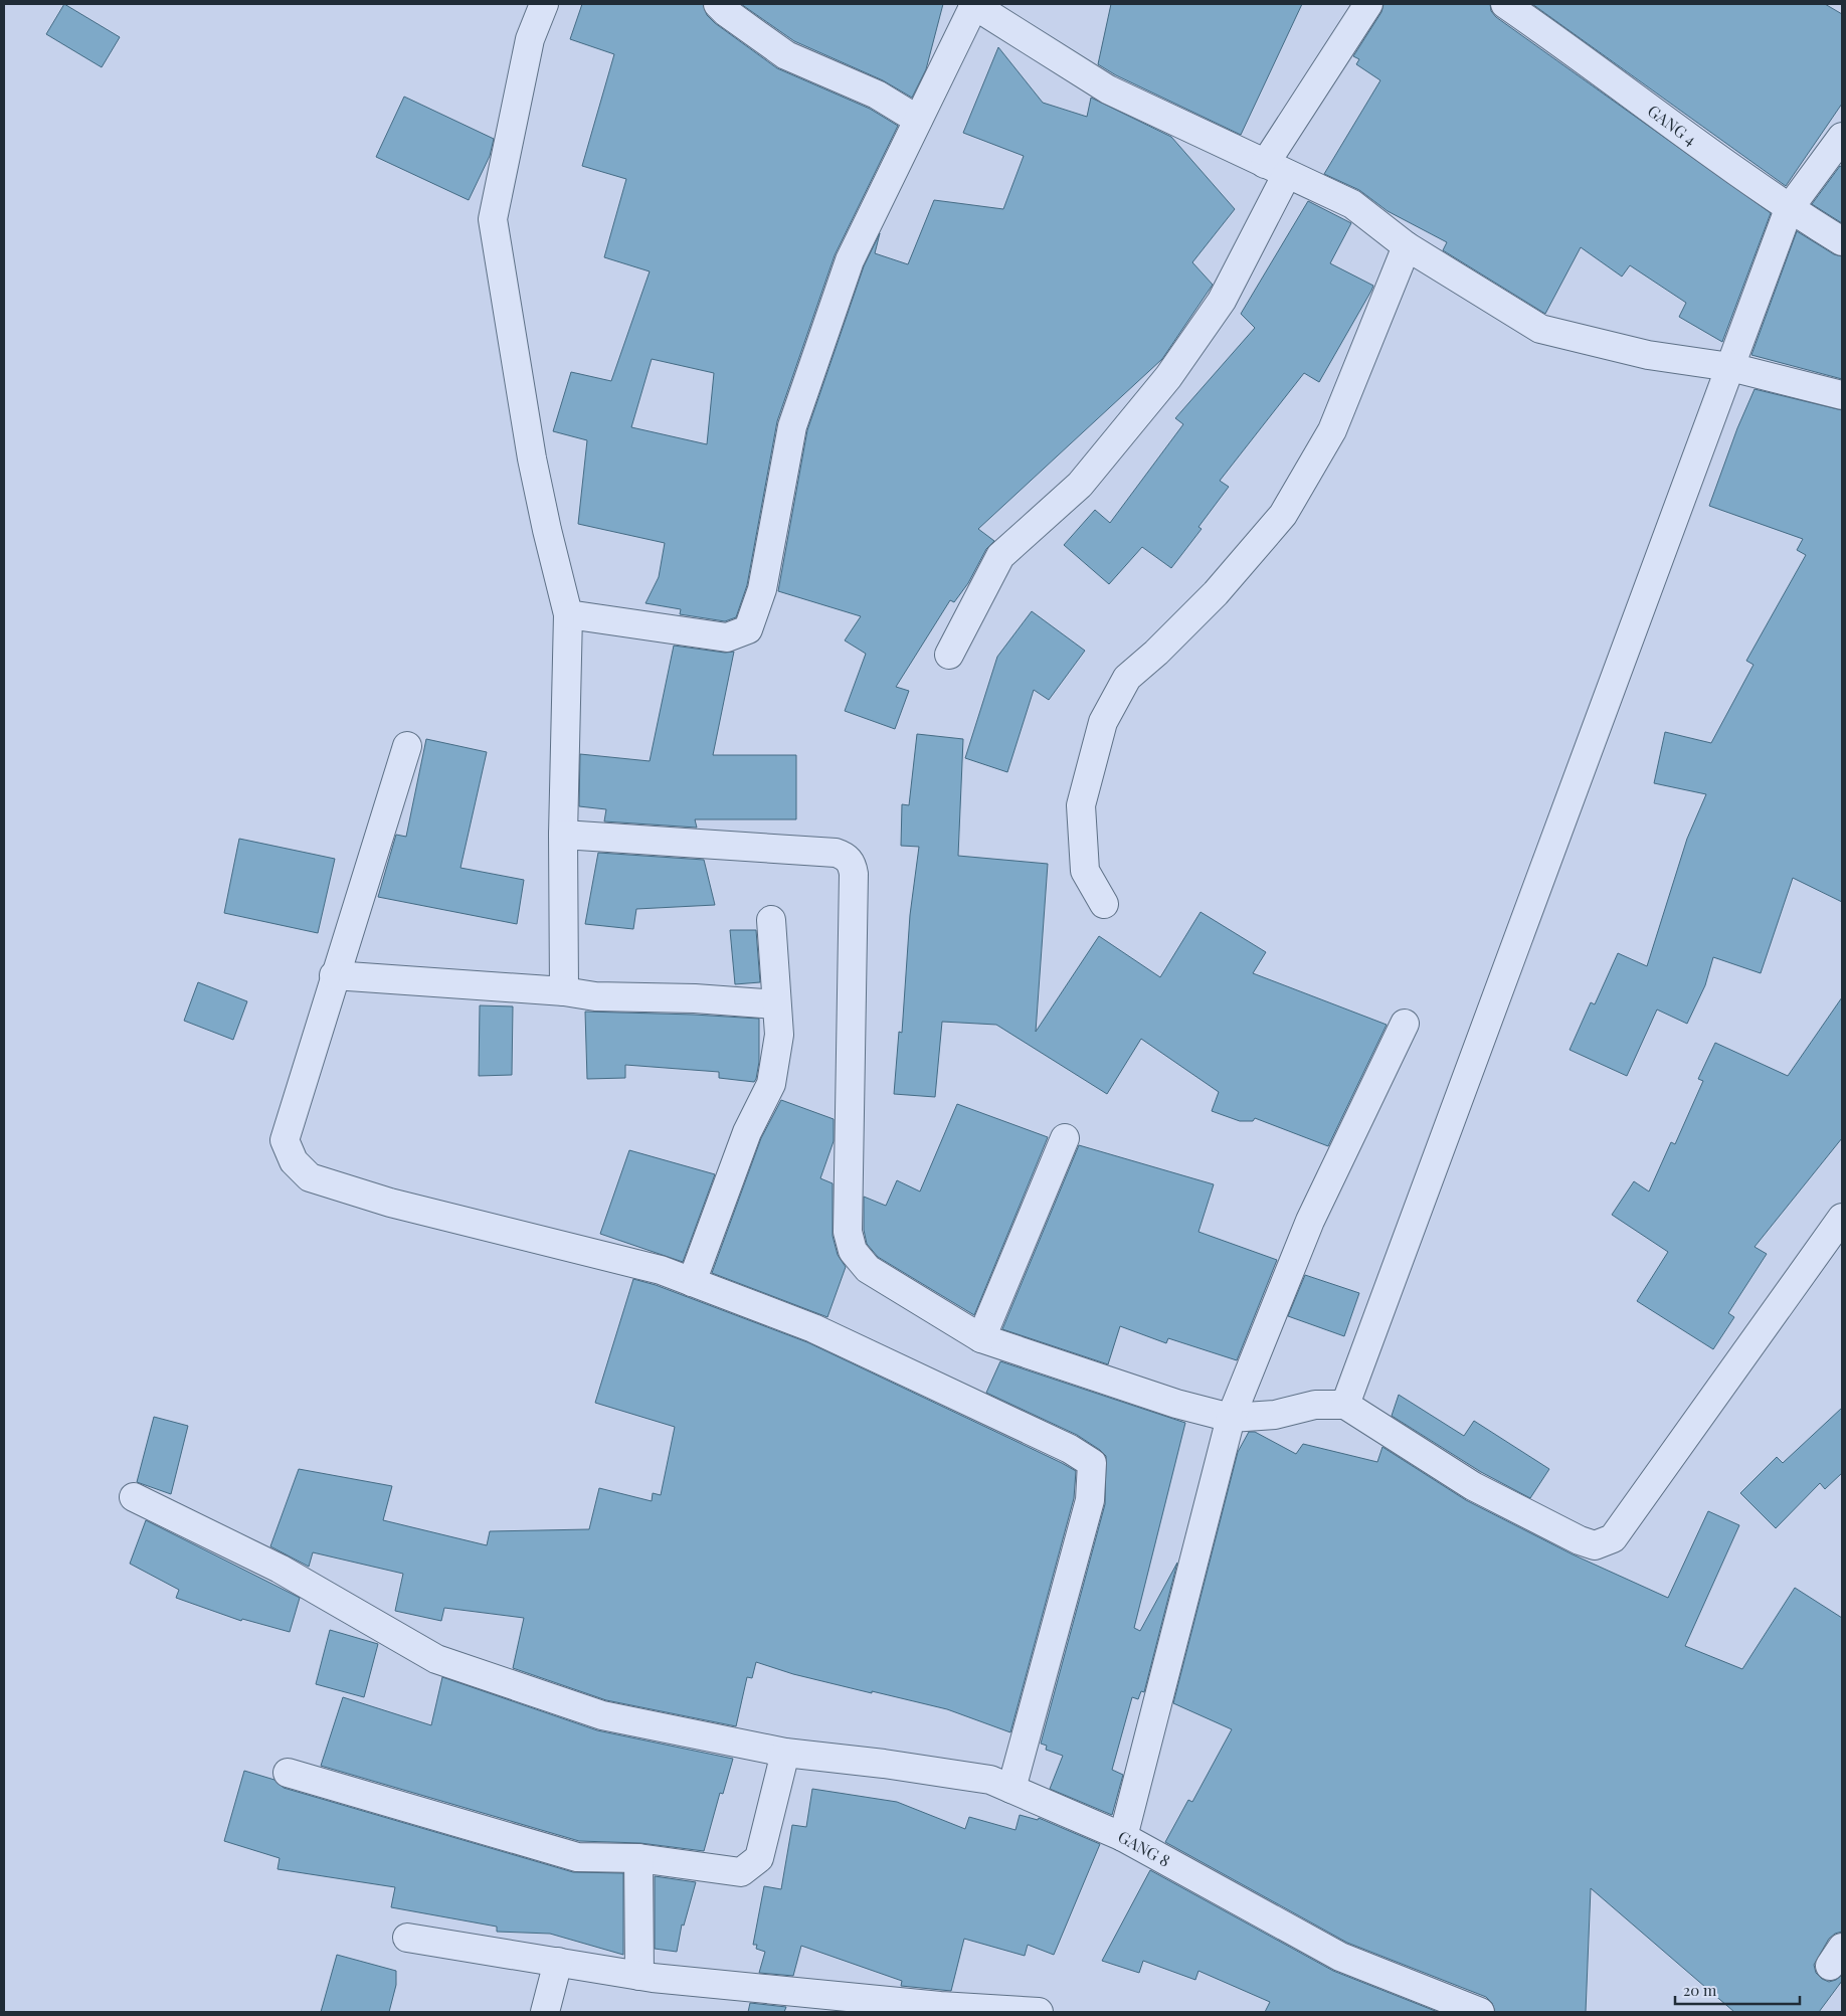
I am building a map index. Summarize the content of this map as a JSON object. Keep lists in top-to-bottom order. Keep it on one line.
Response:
{"streets":{"street":["GANG 4","GANG 8"]},"scale_bar":"20 m"}
